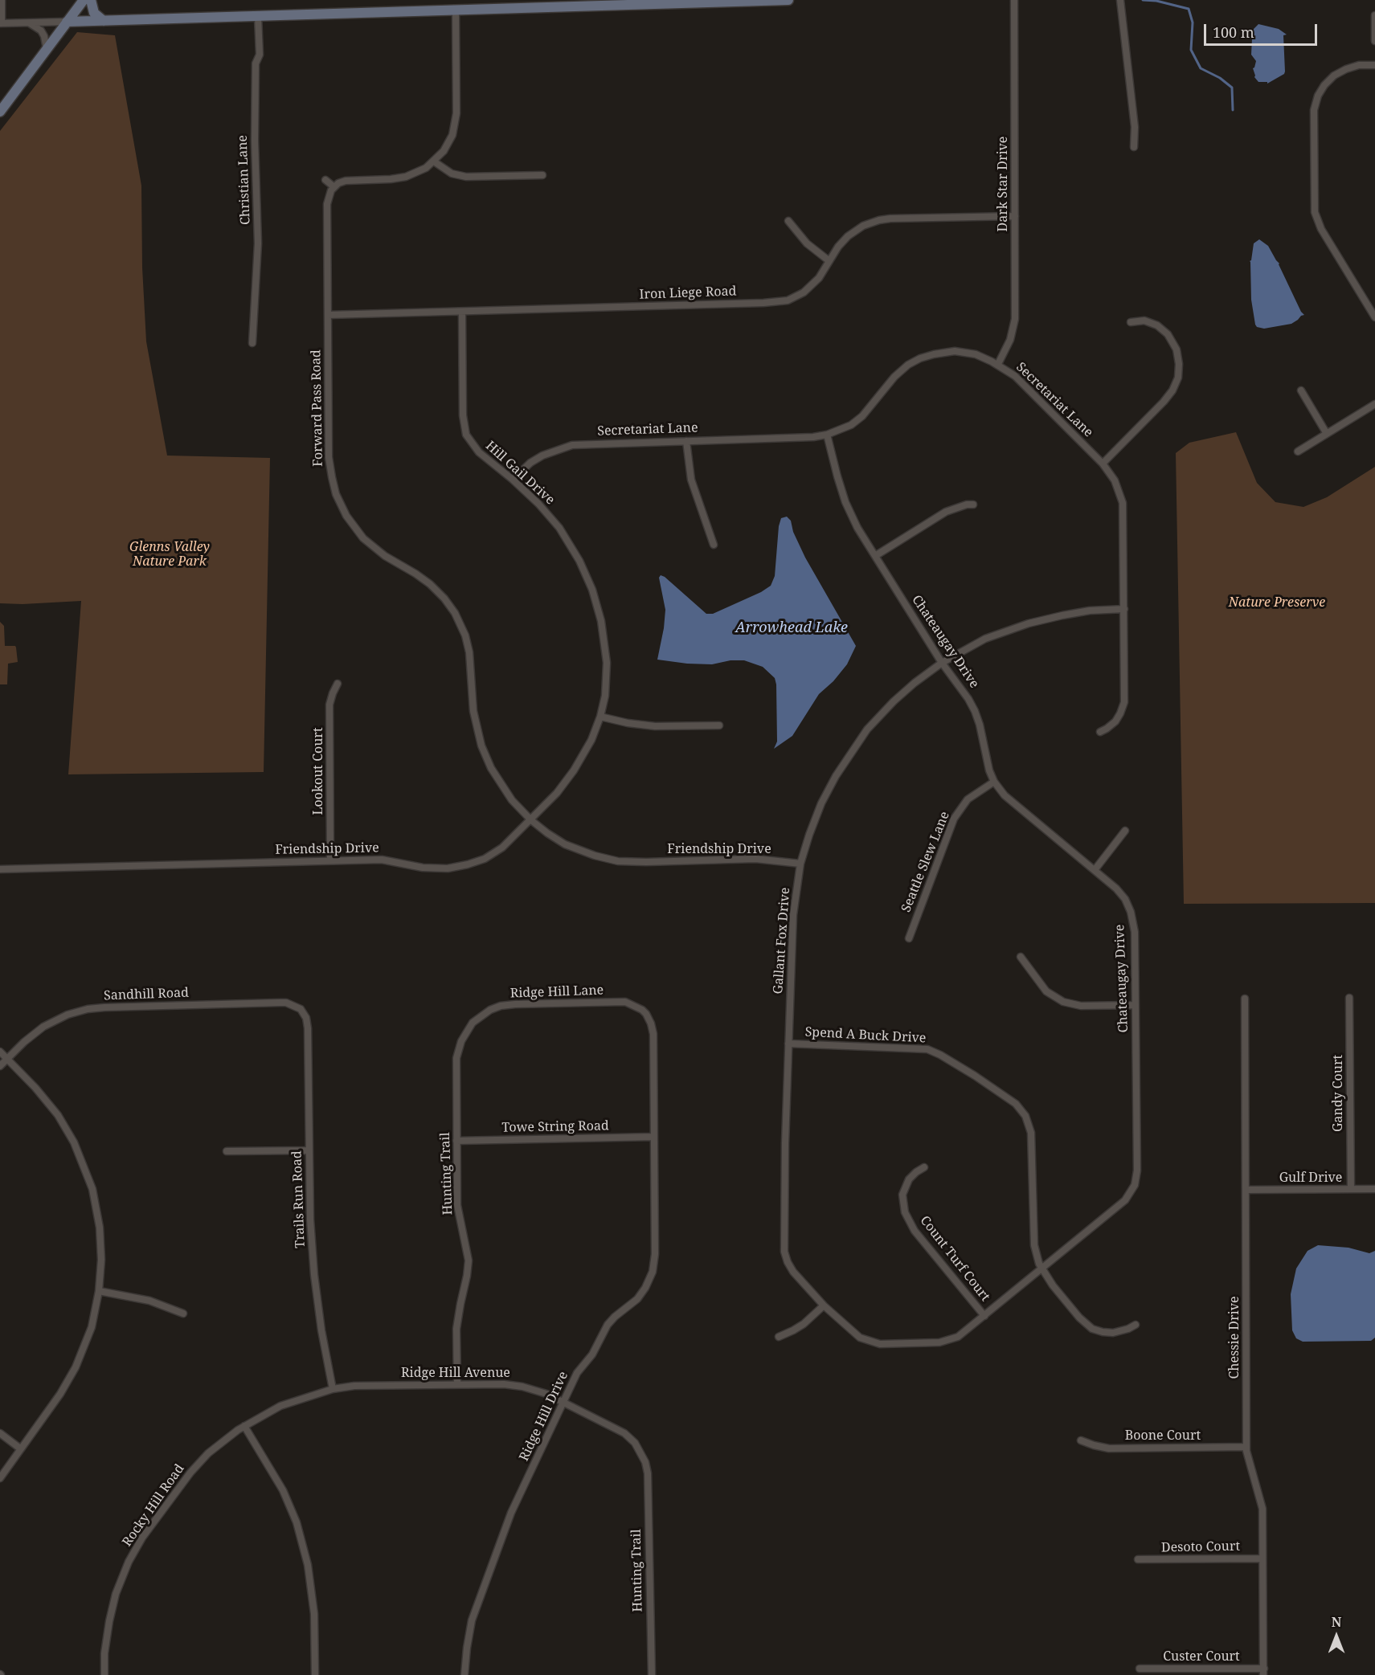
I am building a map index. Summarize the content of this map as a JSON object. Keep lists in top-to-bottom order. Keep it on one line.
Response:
{"streets":{"street":["Christian Lane","Dark Star Drive","Iron Liege Road","Secretariat Lane","Forward Pass Road","Hill Gail Drive","Chateaugay Drive","Lookout Court","Friendship Drive","Seattle Slew Lane","Gallant Fox Drive","Ridge Hill Lane","Sandhill Road","Spend A Buck Drive","Gandy Court","Towe String Road","Hunting Trail","Gulf Drive","Trails Run Road","Count Turf Court","Chessie Drive","Ridge Hill Avenue","Ridge Hill Drive","Boone Court","Rocky Hill Road","Desoto Court","Custer Court"]},"crossings":[["Dark Star Drive","Iron Liege Road"],["Dark Star Drive","Secretariat Lane"],["Iron Liege Road","Forward Pass Road"],["Iron Liege Road","Hill Gail Drive"],["Secretariat Lane","Hill Gail Drive"],["Secretariat Lane","Chateaugay Drive"],["Secretariat Lane","Gallant Fox Drive"],["Forward Pass Road","Hill Gail Drive"],["Forward Pass Road","Friendship Drive"],["Hill Gail Drive","Friendship Drive"],["Chateaugay Drive","Seattle Slew Lane"],["Chateaugay Drive","Gallant Fox Drive"],["Chateaugay Drive","Spend A Buck Drive"],["Chateaugay Drive","Count Turf Court"],["Lookout Court","Friendship Drive"],["Friendship Drive","Gallant Fox Drive"],["Gallant Fox Drive","Spend A Buck Drive"],["Ridge Hill Lane","Hunting Trail"],["Ridge Hill Lane","Ridge Hill Drive"],["Sandhill Road","Trails Run Road"],["Gandy Court","Gulf Drive"],["Towe String Road","Hunting Trail"],["Towe String Road","Ridge Hill Drive"],["Hunting Trail","Ridge Hill Avenue"],["Gulf Drive","Chessie Drive"],["Trails Run Road","Ridge Hill Avenue"],["Chessie Drive","Boone Court"],["Chessie Drive","Desoto Court"],["Chessie Drive","Custer Court"],["Ridge Hill Avenue","Ridge Hill Drive"],["Ridge Hill Avenue","Rocky Hill Road"]],"water":["Arrowhead Lake"],"parks":["Glenns Valley Nature Park","Nature Preserve"],"scale_bar":"100 m","north":"top"}
